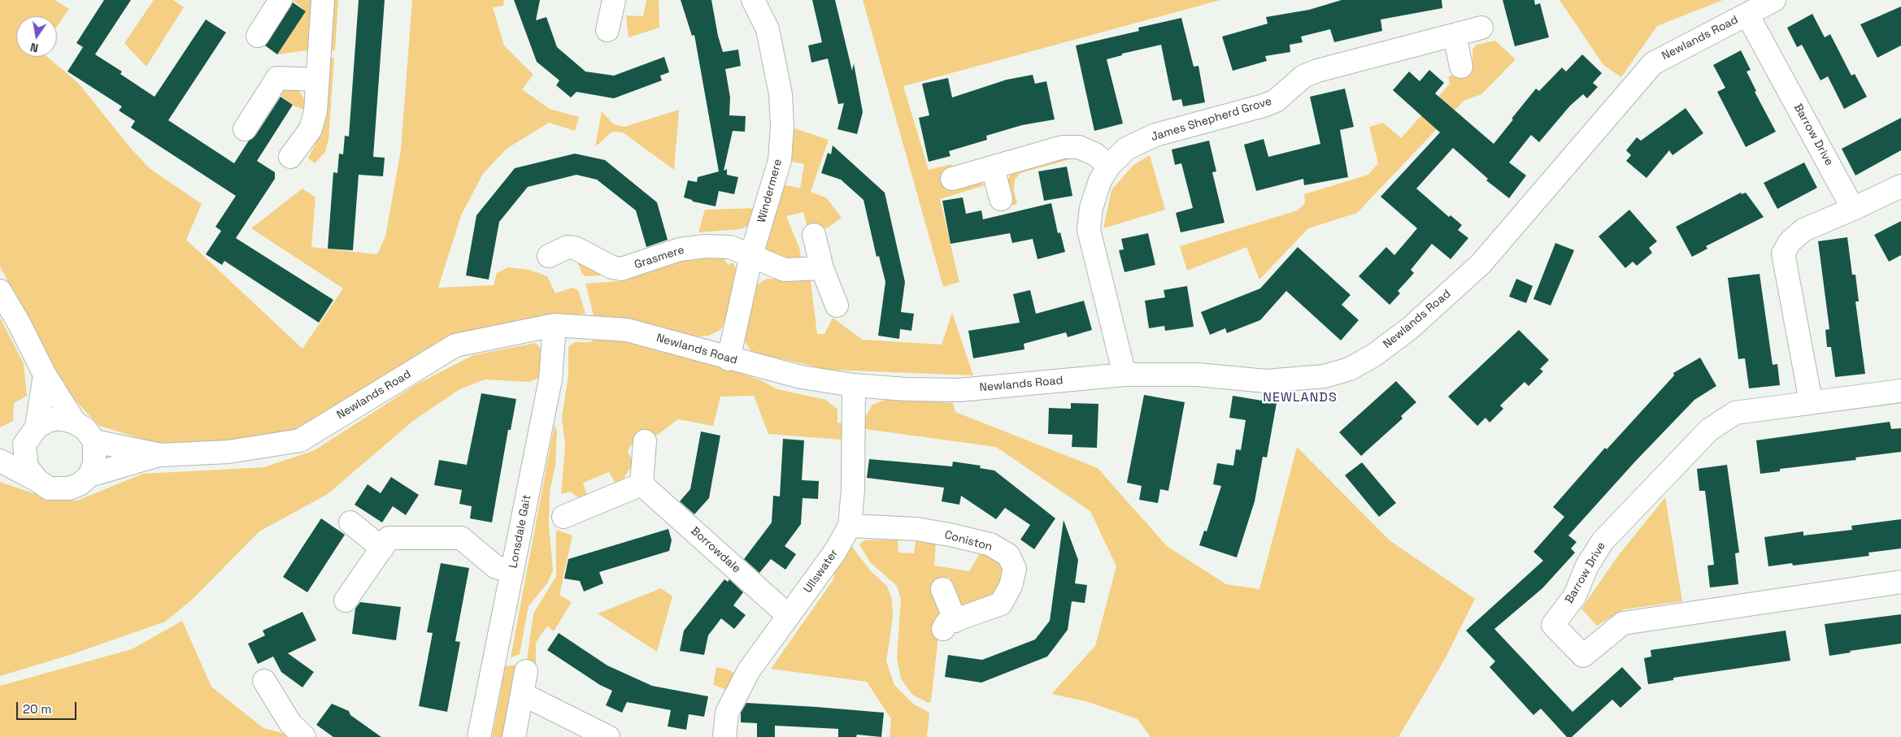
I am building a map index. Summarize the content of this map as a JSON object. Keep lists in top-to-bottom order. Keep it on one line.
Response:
{"streets":{"street":["Newlands Road","James Shepherd Grove","Barrow Drive","Windermere","Grasmere","Lonsdale Gait","Coniston","Borrowdale","Ullswater"]},"crossings":[["Newlands Road","James Shepherd Grove"],["Newlands Road","Barrow Drive"],["Newlands Road","Windermere"],["Newlands Road","Lonsdale Gait"],["Newlands Road","Ullswater"],["Windermere","Grasmere"],["Coniston","Ullswater"],["Borrowdale","Ullswater"]],"districts":["NEWLANDS"],"scale_bar":"20 m","north":"bottom"}
